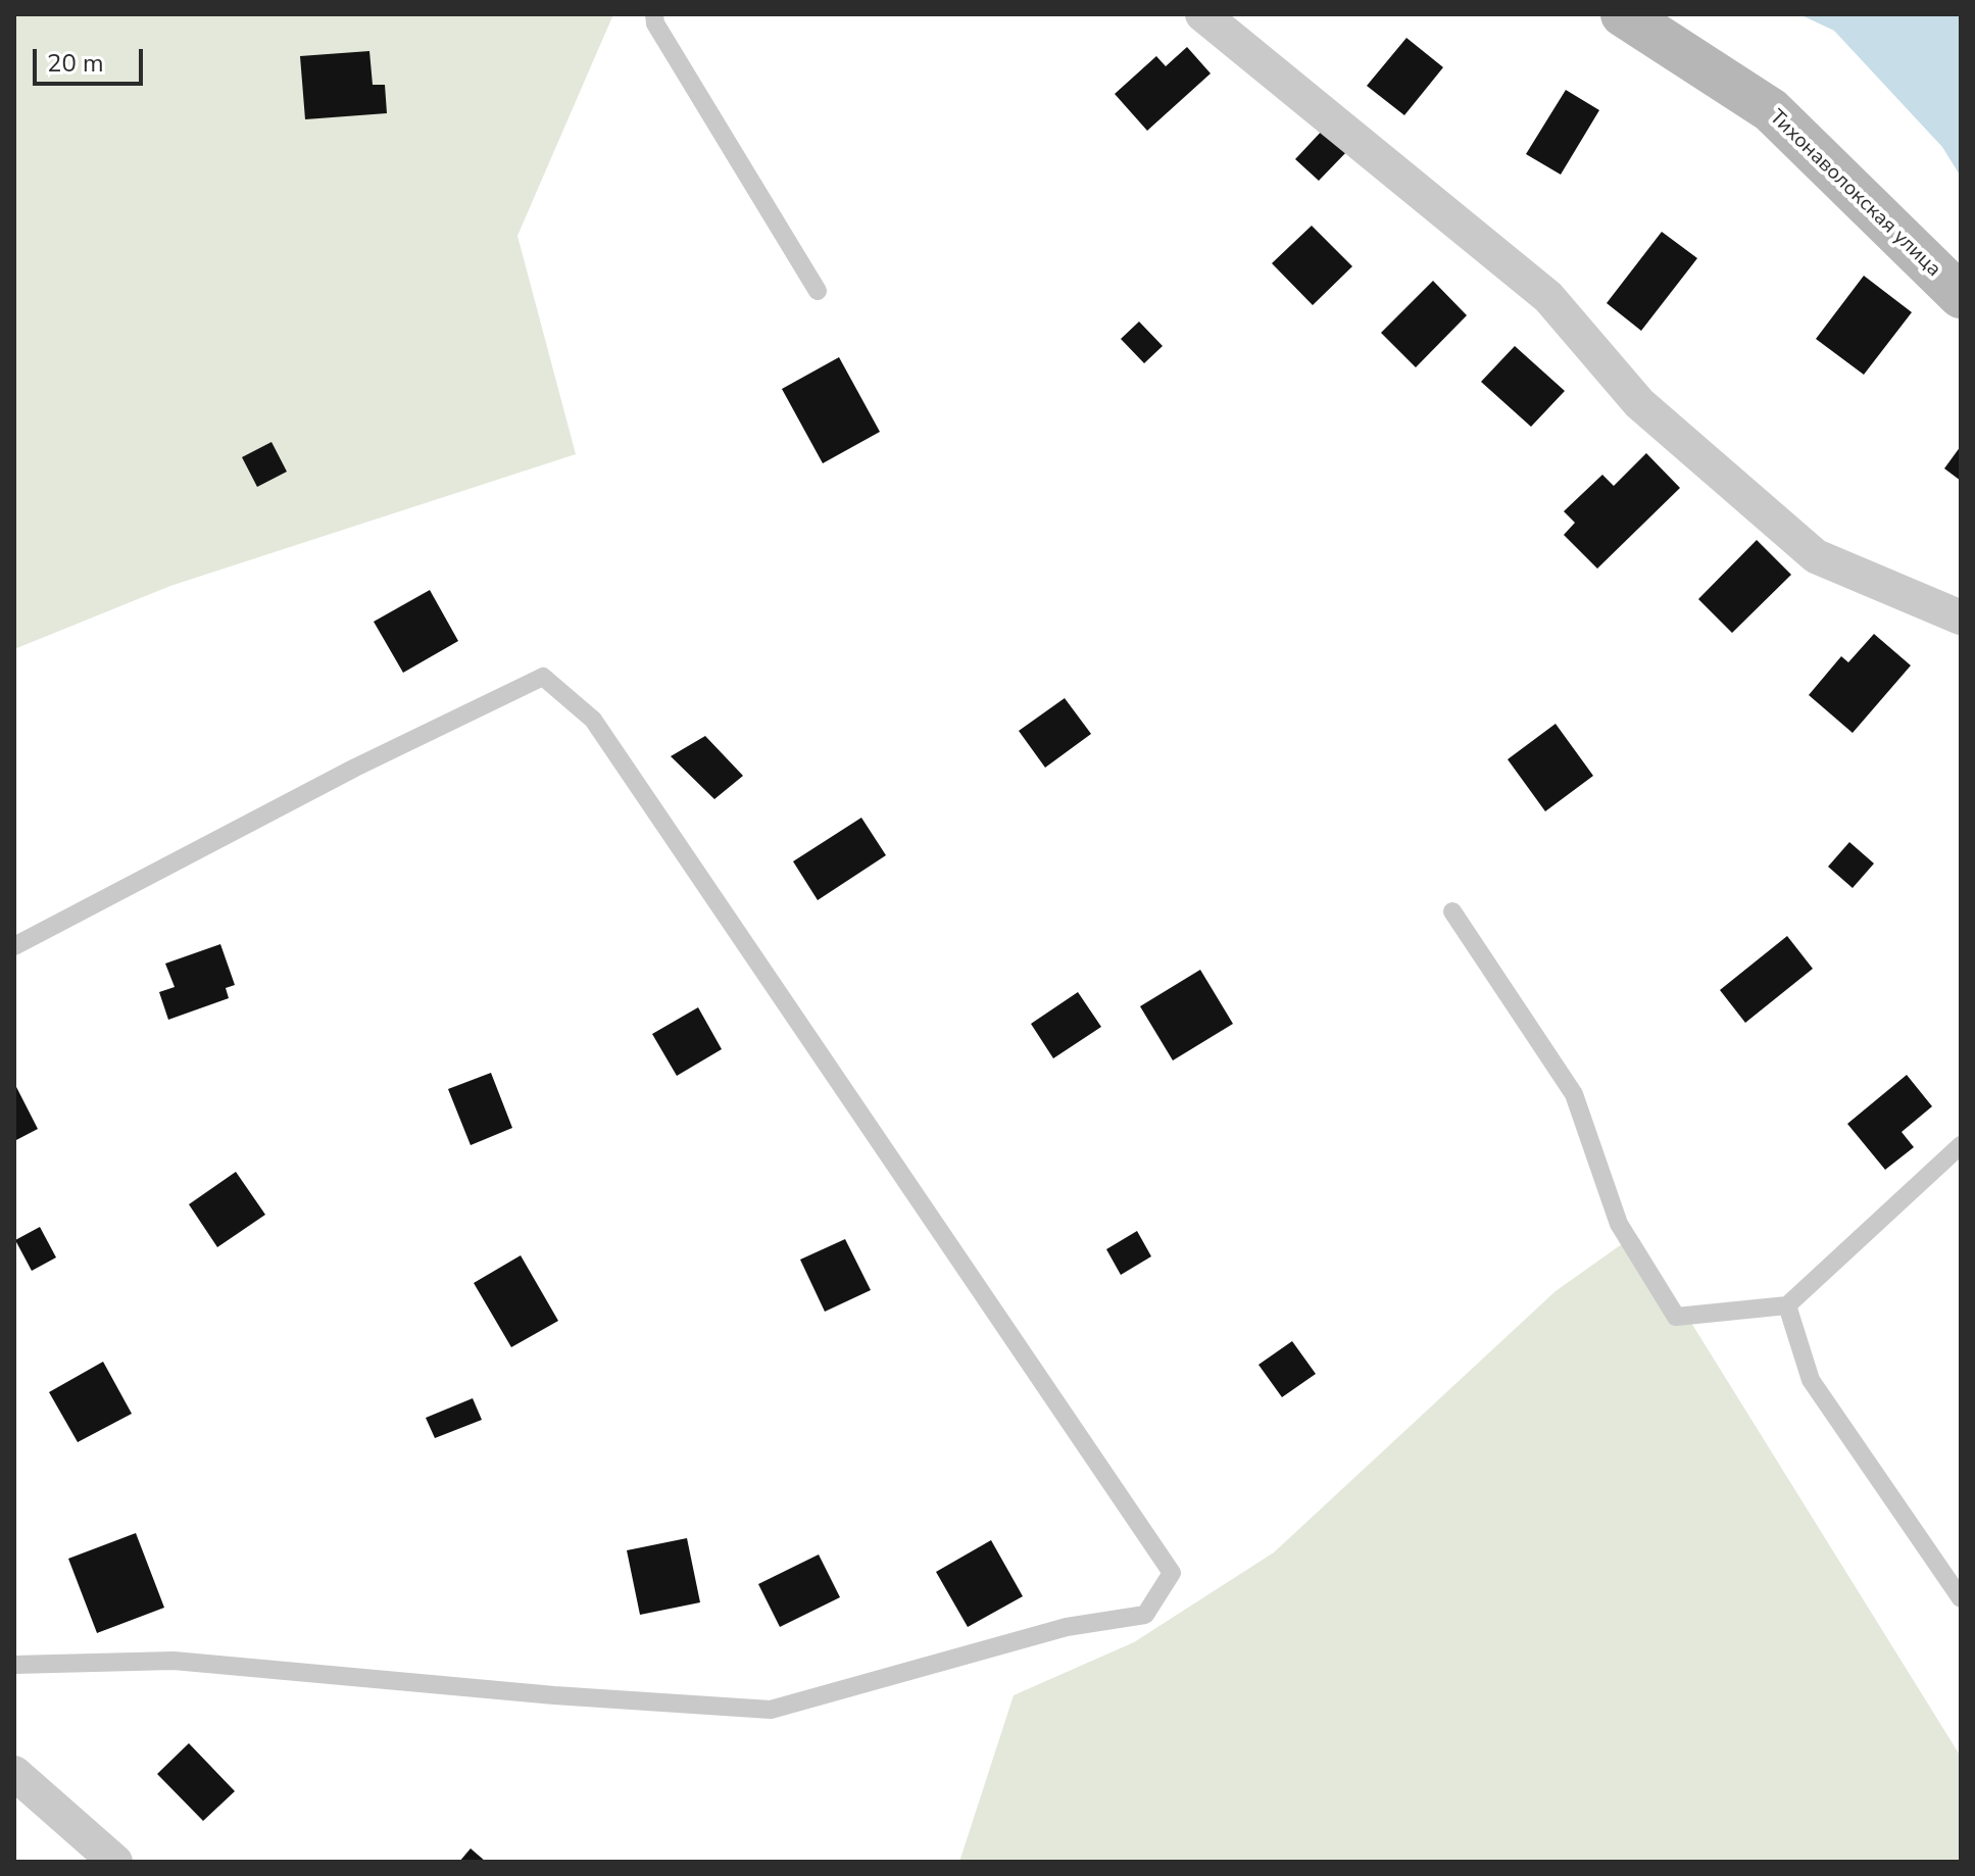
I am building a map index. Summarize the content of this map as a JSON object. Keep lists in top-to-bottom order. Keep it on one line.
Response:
{"streets":{"street":["Тихонаволокская улица"]},"scale_bar":"20 m"}
